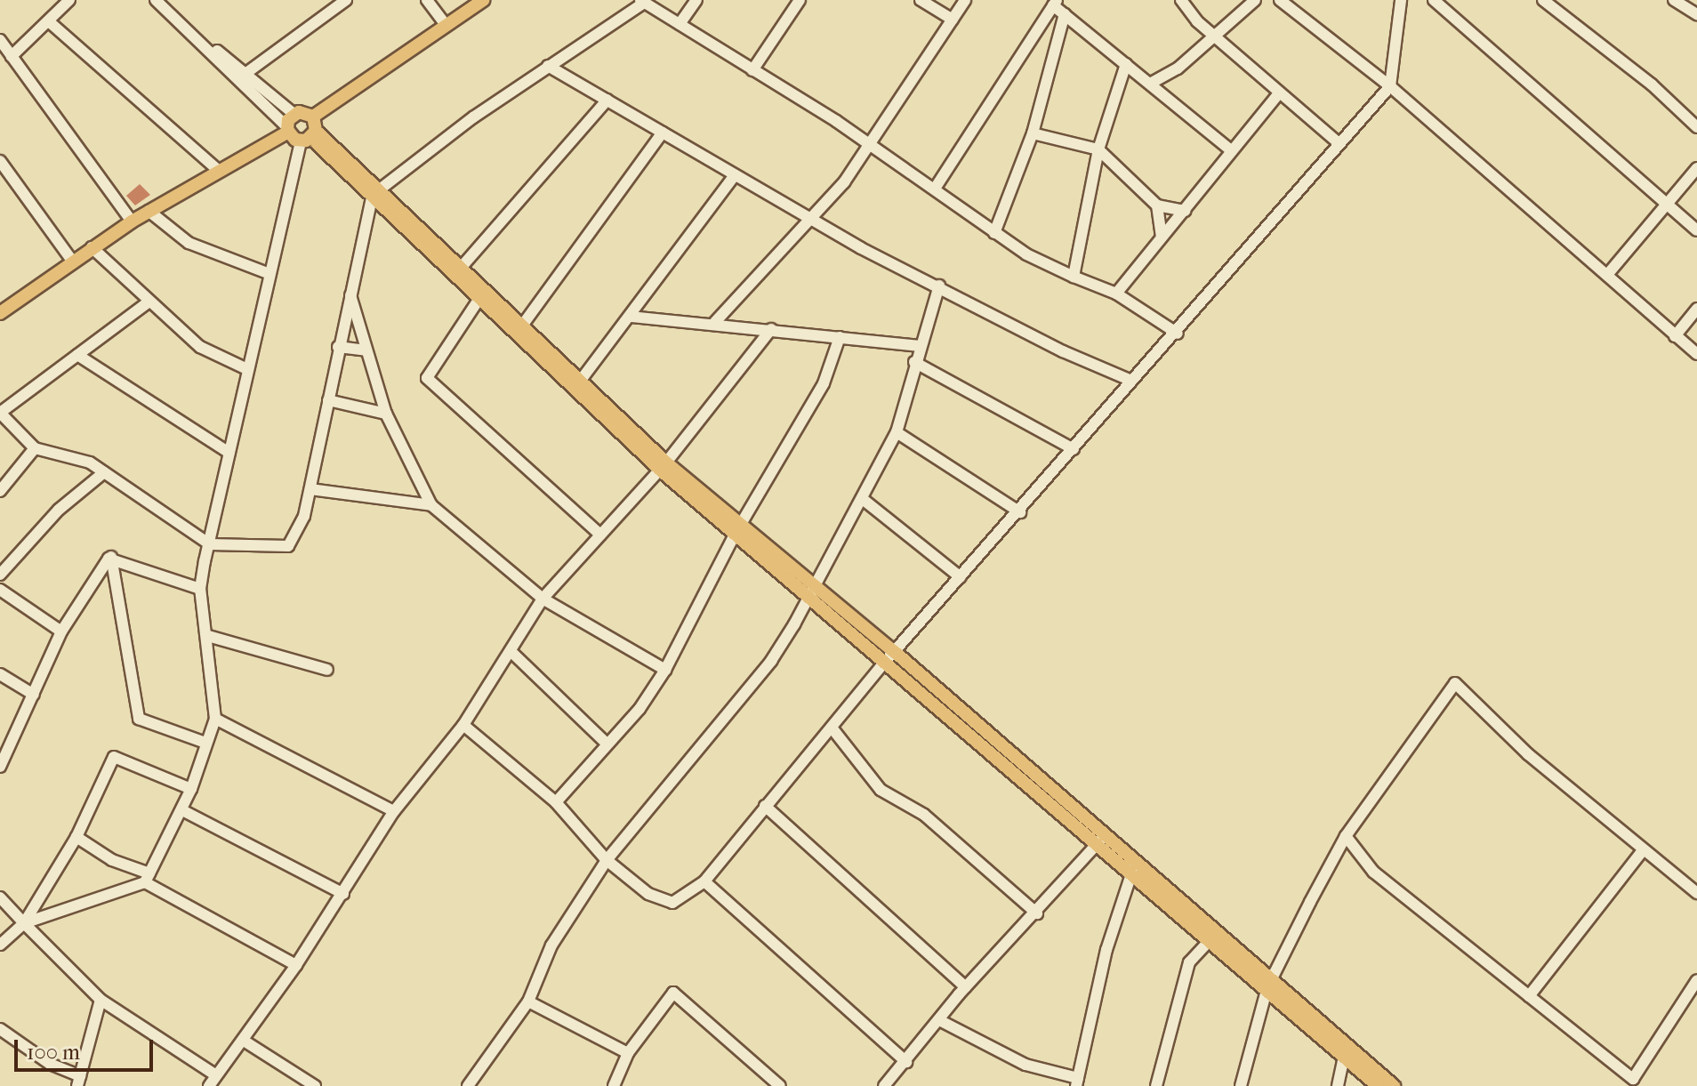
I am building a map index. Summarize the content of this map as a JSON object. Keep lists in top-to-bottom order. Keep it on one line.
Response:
{"scale_bar":"100 m"}
